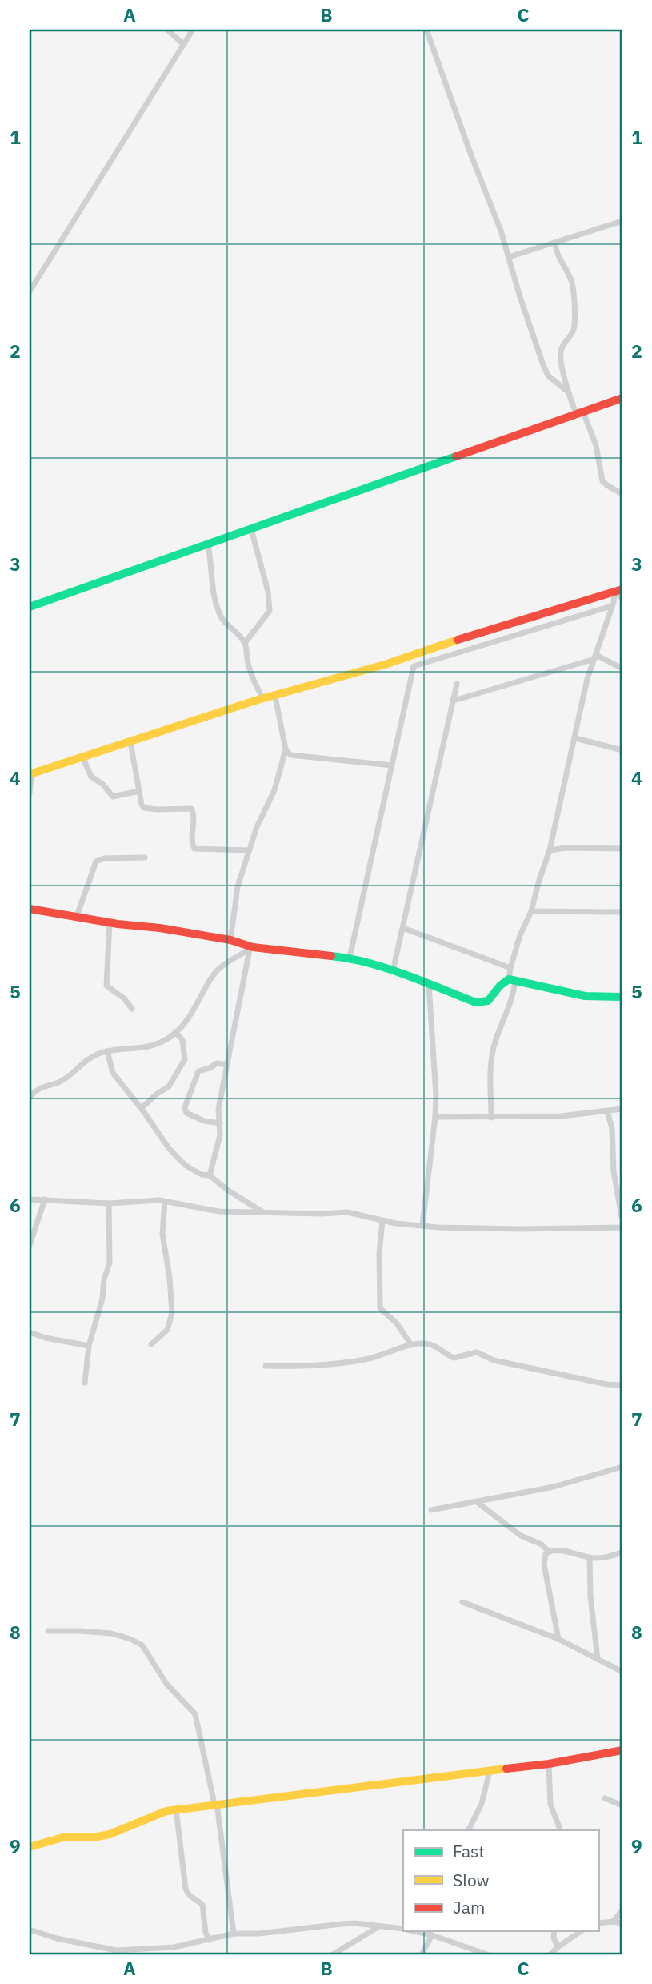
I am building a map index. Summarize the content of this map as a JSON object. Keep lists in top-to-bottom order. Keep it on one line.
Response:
{"legend":["Fast","Slow","Jam"],"grid":{"columns":["A","B","C"],"rows":["1","2","3","4","5","6","7","8","9"]}}
